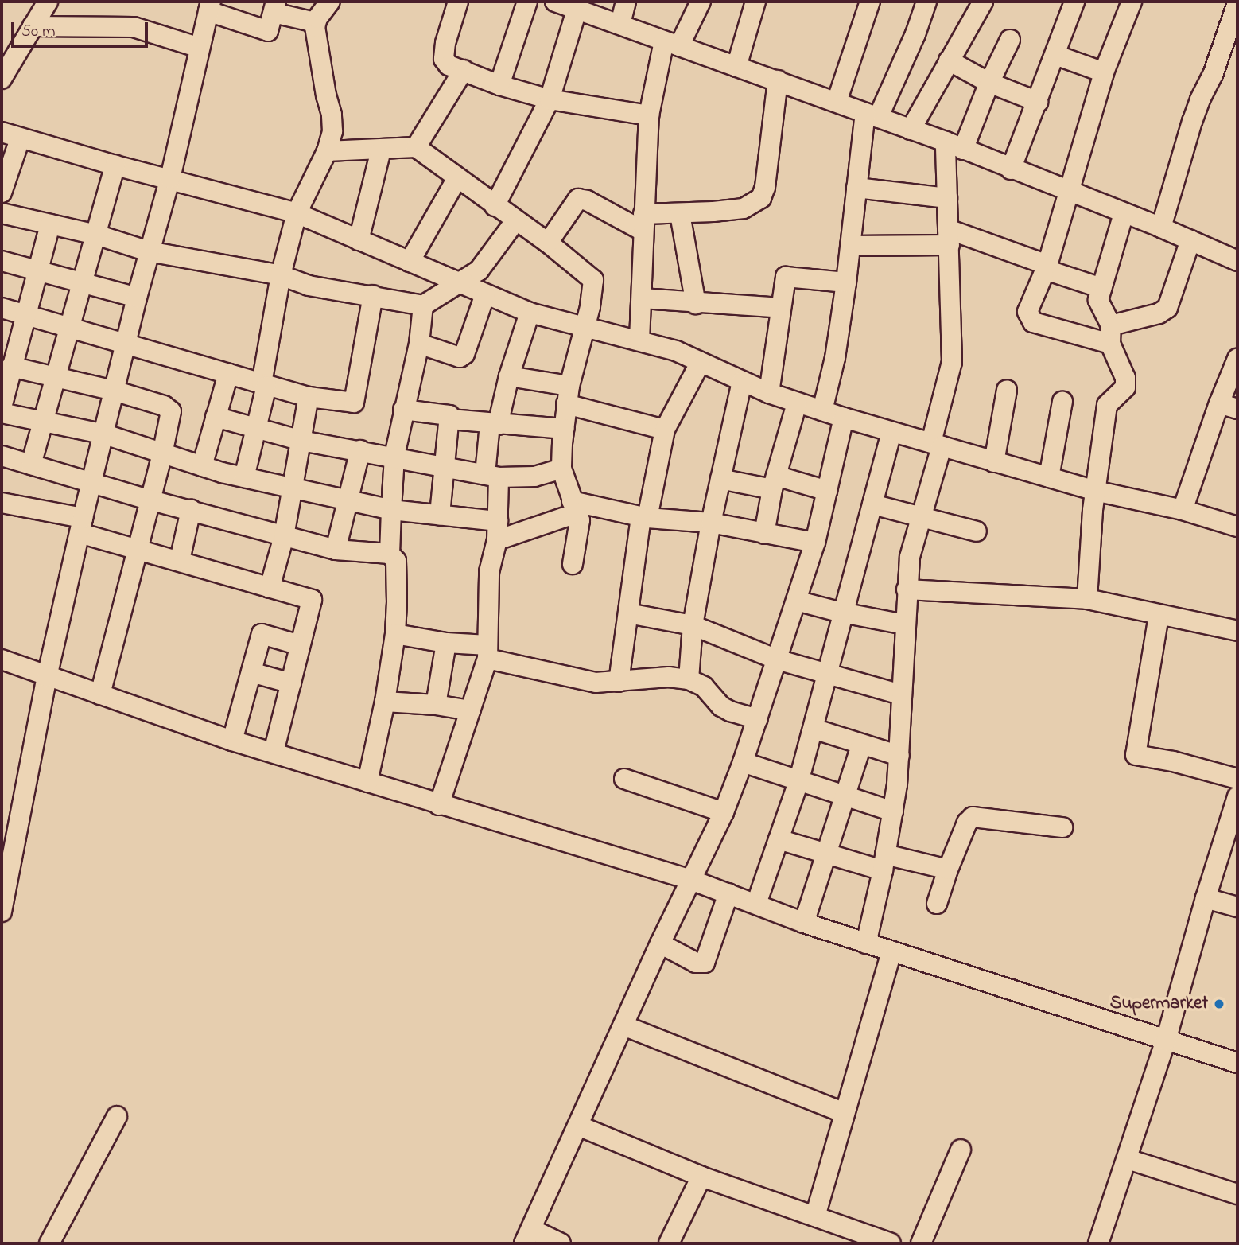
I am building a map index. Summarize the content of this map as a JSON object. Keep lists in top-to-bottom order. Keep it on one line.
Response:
{"places":["Supermarket"],"scale_bar":"50 m"}
